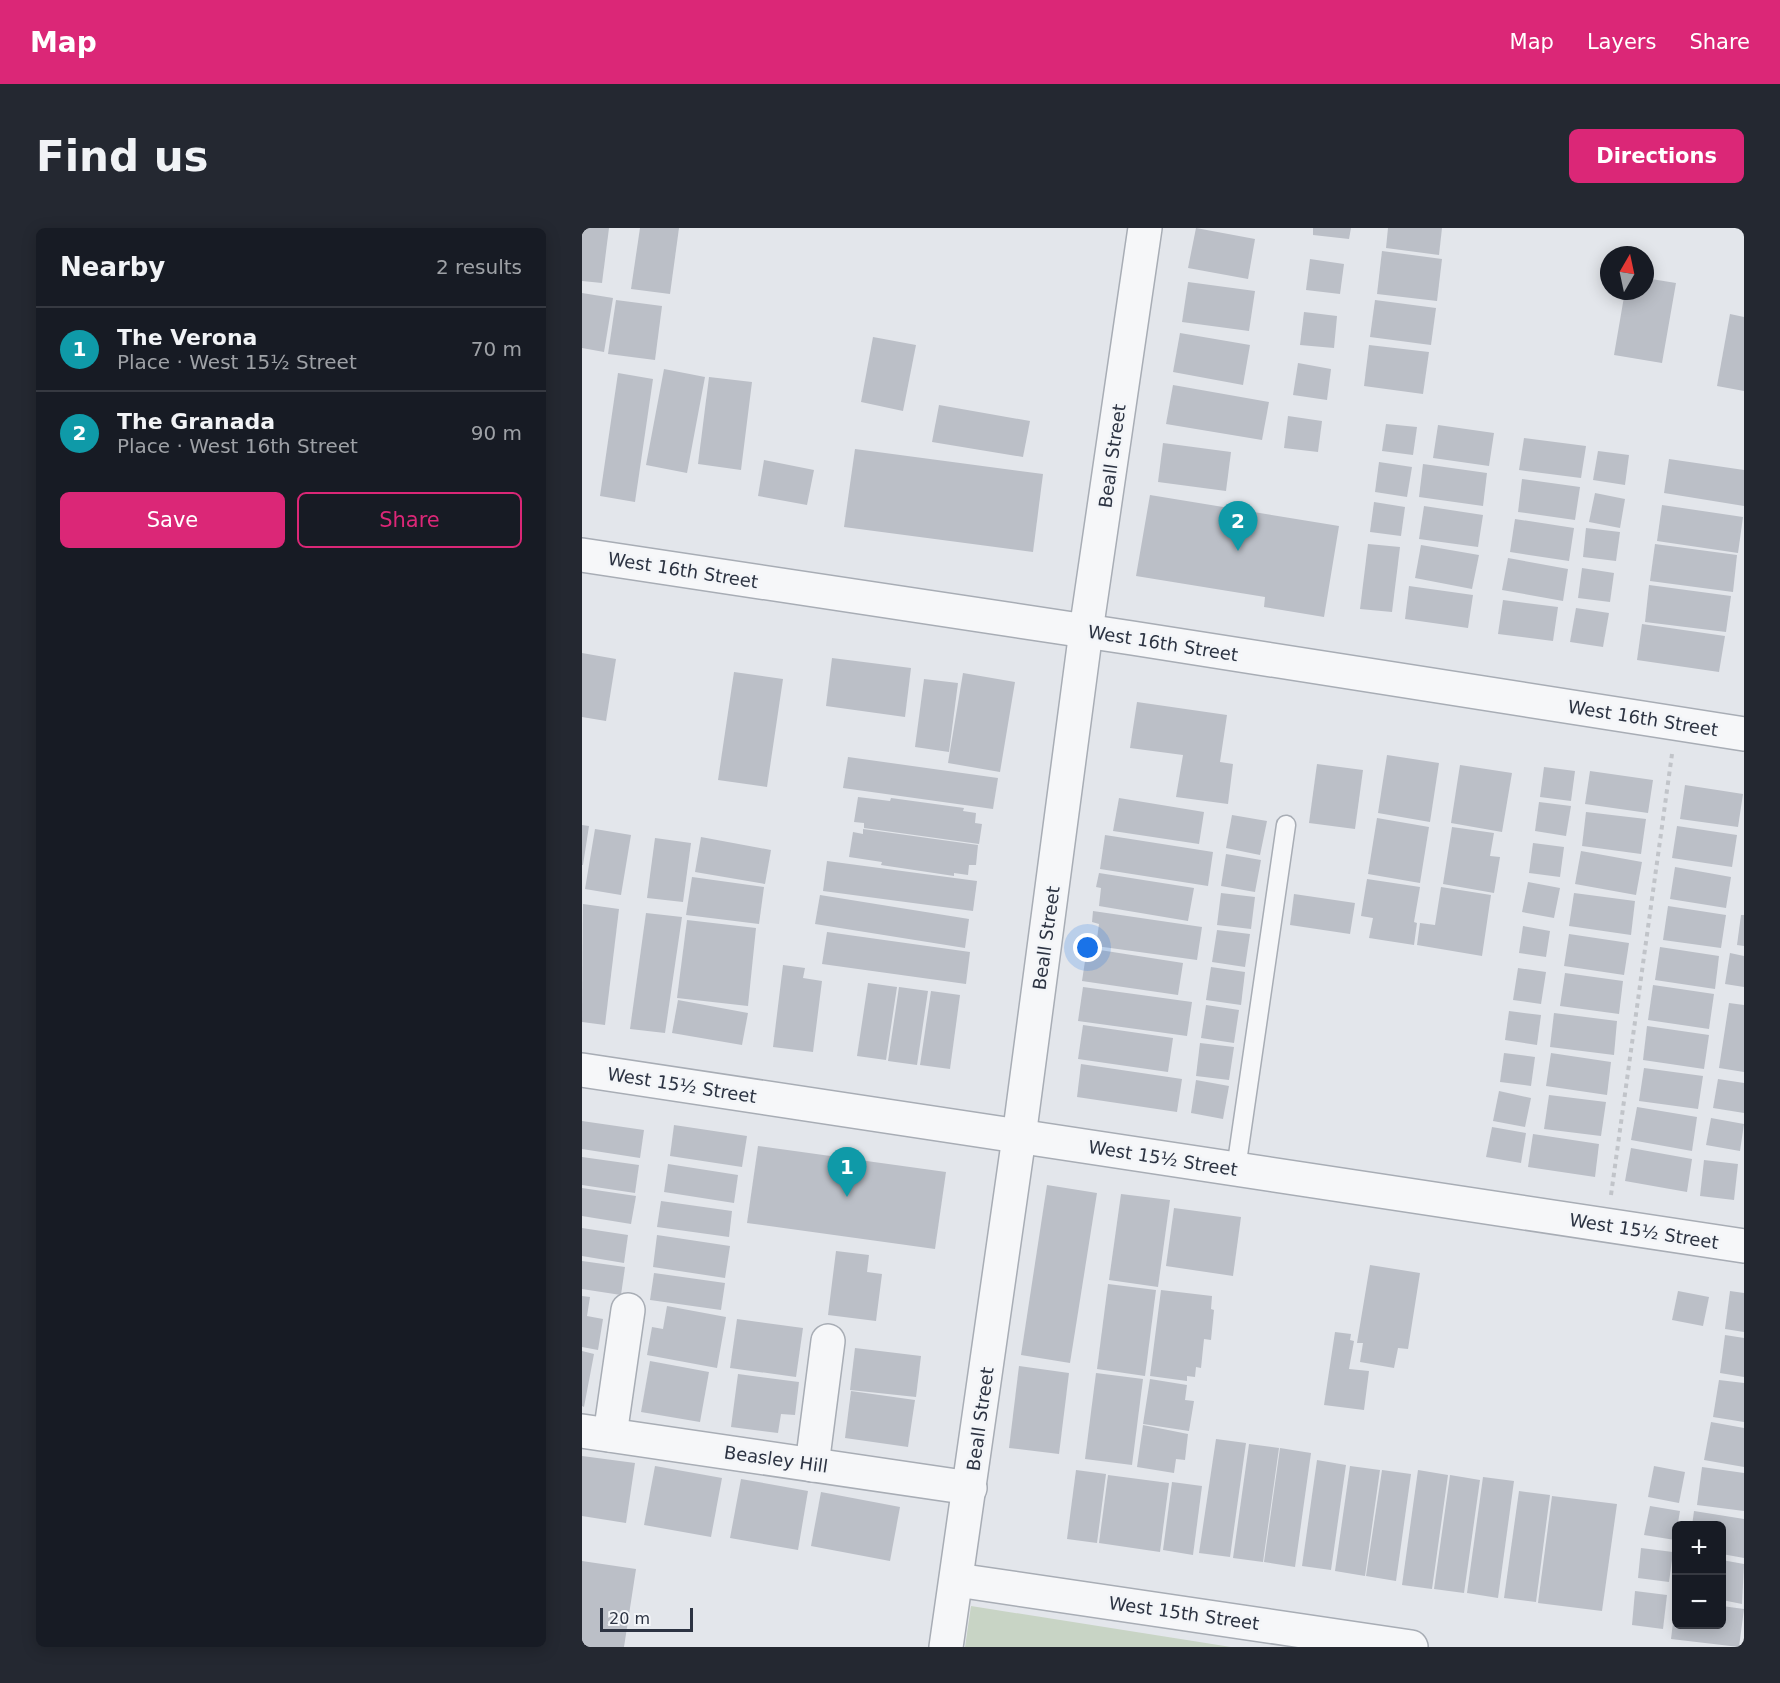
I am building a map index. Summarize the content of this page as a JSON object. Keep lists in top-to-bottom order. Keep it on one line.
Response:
{"streets":{"street":["Beall Street","West 16th Street","West 15½ Street","Beasley Hill","West 15th Street"]},"crossings":[["Beall Street","West 16th Street"],["Beall Street","West 15½ Street"],["Beall Street","Beasley Hill"],["Beall Street","West 15th Street"]],"scale_bar":"20 m","north":"top","page":{"header":"Map","nav":["Map","Layers","Share"],"buttons":["Directions",["Save","Share"]],"title":"Find us","heading":["Nearby","2 results"],"list":[{"mark":"1","name":"The Verona","note":"Place · West 15½ Street","value":"70 m"},{"mark":"2","name":"The Granada","note":"Place · West 16th Street","value":"90 m"}],"pins":["2","1"],"map_buttons":["+","−"],"scale":"20 m"}}
